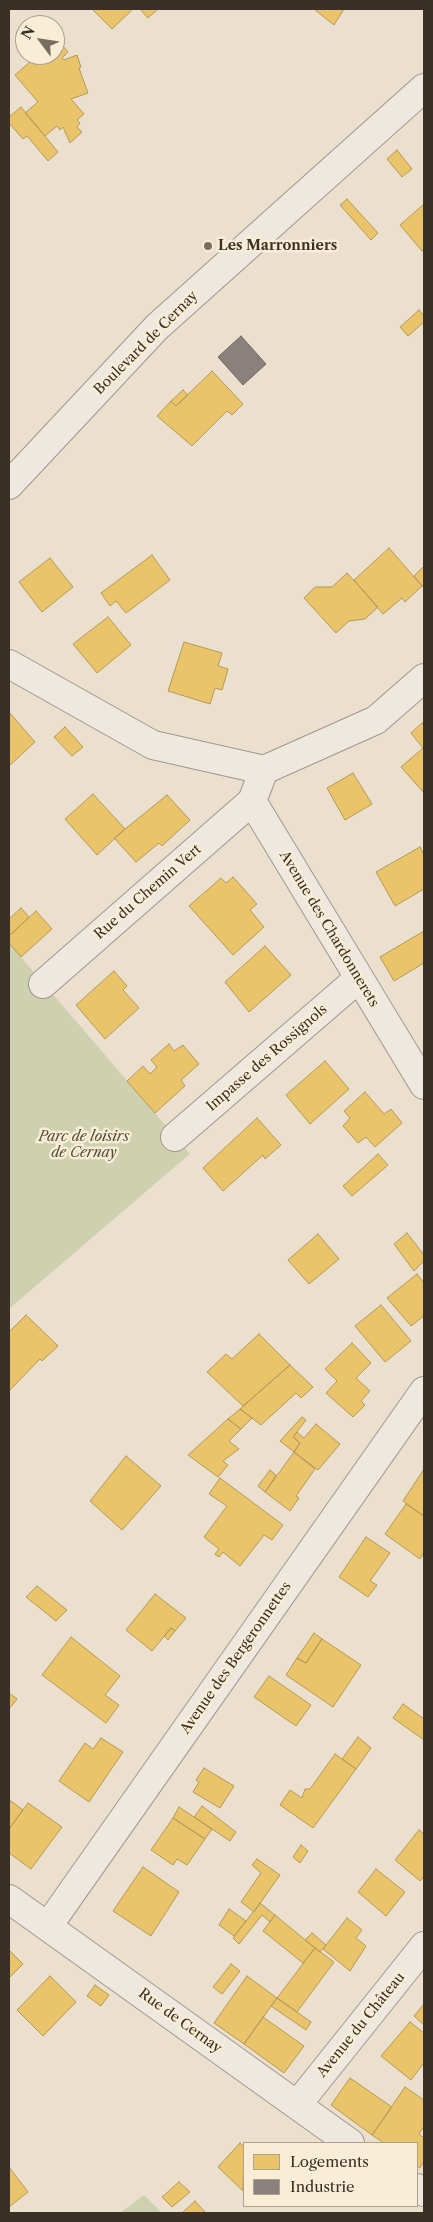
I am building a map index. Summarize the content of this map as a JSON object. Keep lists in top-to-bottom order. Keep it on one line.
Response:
{"streets":{"street":["Boulevard de Cernay","Rue du Chemin Vert","Avenue des Chardonnerets","Impasse des Rossignols","Avenue des Bergeronnettes","Rue de Cernay","Avenue du Château"]},"crossings":[["Rue du Chemin Vert","Avenue des Chardonnerets"],["Avenue des Chardonnerets","Impasse des Rossignols"],["Avenue des Bergeronnettes","Rue de Cernay"],["Rue de Cernay","Avenue du Château"]],"parks":["Parc de loisirs de Cernay"],"places":["Les Marronniers"],"legend":["Logements","Industrie"],"north":"top left"}
